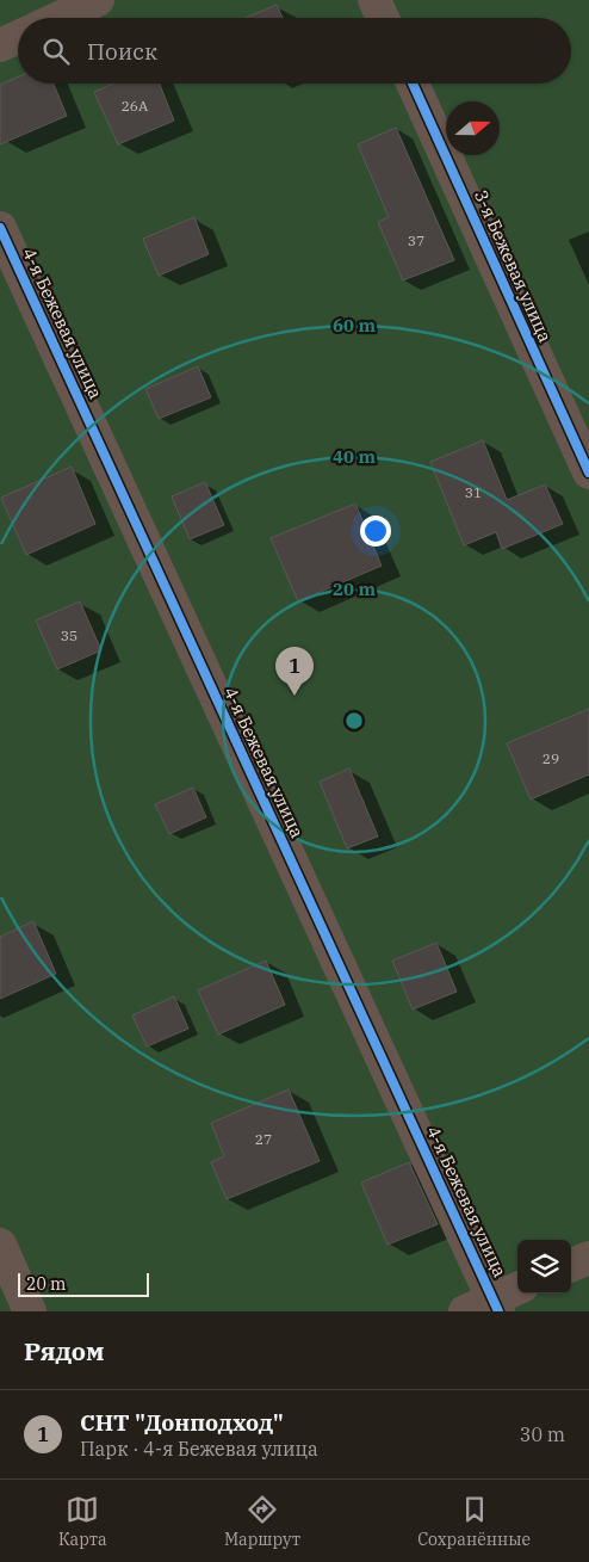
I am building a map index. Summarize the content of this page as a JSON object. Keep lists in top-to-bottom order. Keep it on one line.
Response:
{"streets":{"street":["3-я Бежевая улица","4-я Бежевая улица"]},"house_numbers":["26А","37","31","35","29","27"],"scale_bar":"20 m","north":"right","page":{"search":"Поиск","pins":"1","scale":"20 m","heading":"Рядом","list":[{"mark":"1","name":"СНТ \"Донподход\"","note":"Парк · 4-я Бежевая улица","value":"30 m"}],"nav":["Карта","Маршрут","Сохранённые"]},"rings":["60 m","40 m","20 m"]}
